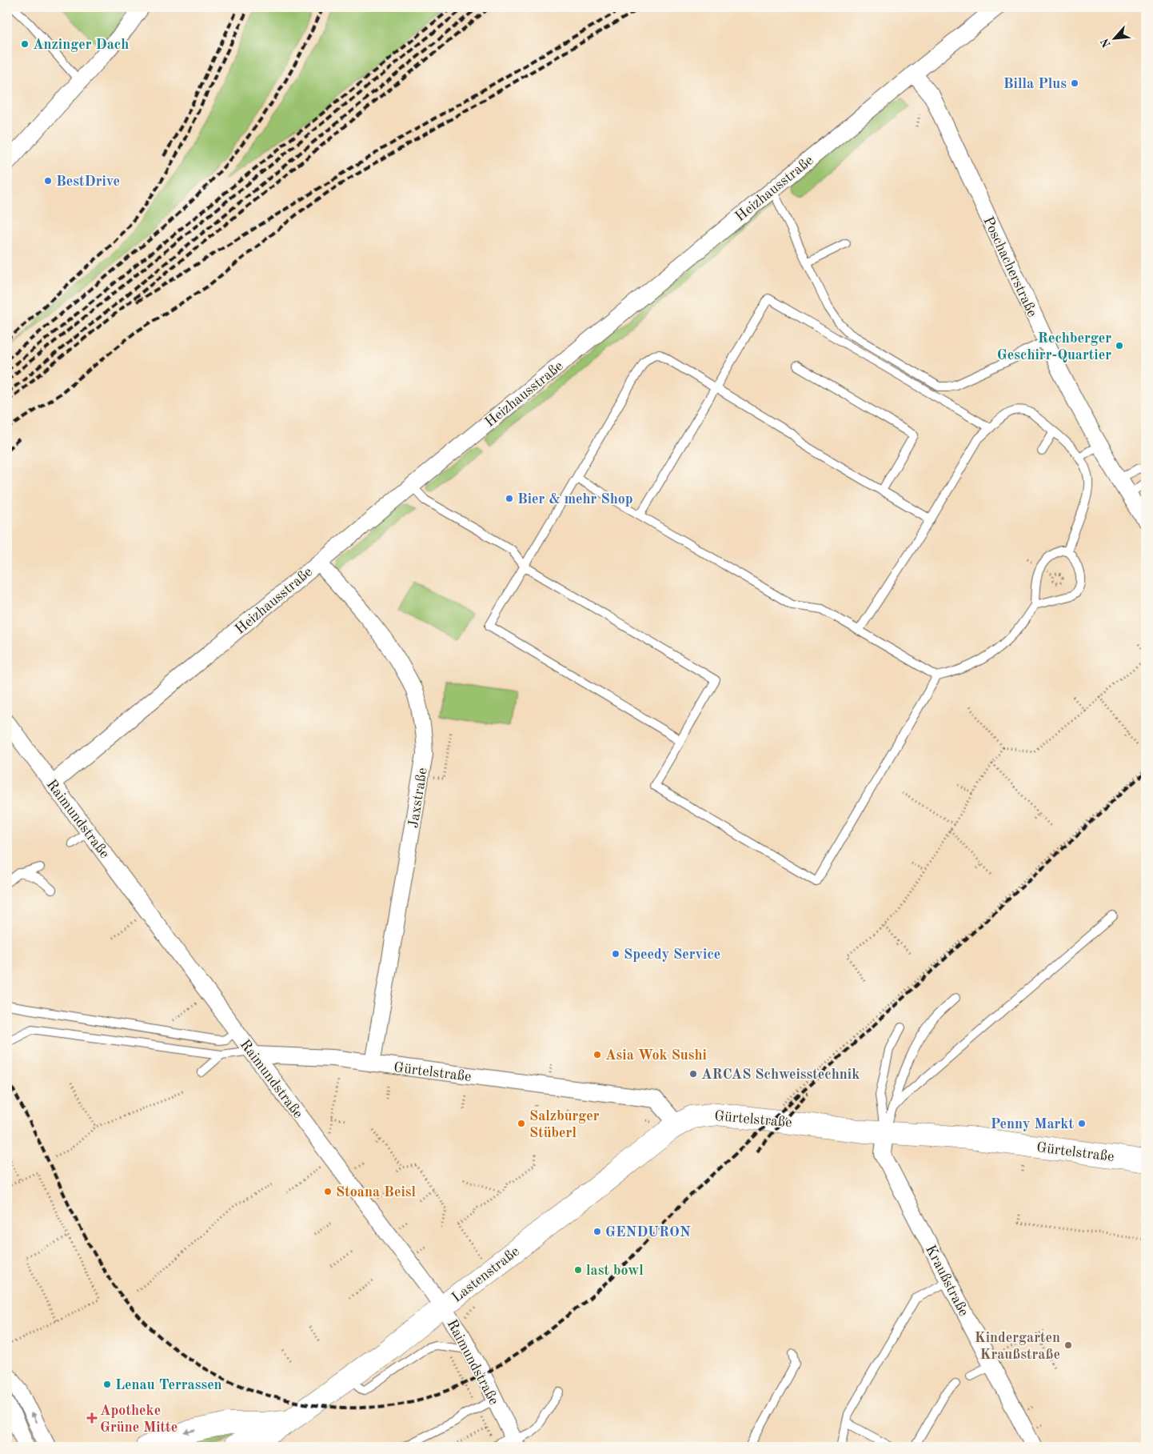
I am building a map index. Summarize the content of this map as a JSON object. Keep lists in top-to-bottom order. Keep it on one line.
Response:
{"streets":{"main road":["Gürtelstraße","Lastenstraße"],"street":["Heizhausstraße","Poschacherstraße","Jaxstraße","Raimundstraße","Kraußstraße"]},"crossings":[["Heizhausstraße","Poschacherstraße"],["Heizhausstraße","Jaxstraße"],["Heizhausstraße","Raimundstraße"],["Jaxstraße","Gürtelstraße"],["Raimundstraße","Gürtelstraße"],["Raimundstraße","Lastenstraße"],["Gürtelstraße","Lastenstraße"],["Gürtelstraße","Kraußstraße"]],"places":{"other":["Anzinger Dach","Billa Plus","BestDrive","Rechberger Geschirr-Quartier","Bier & mehr Shop","Speedy Service","Asia Wok Sushi","ARCAS Schweisstechnik","Salzburger Stüberl","Penny Markt","Stoana Beisl","GENDURON","last bowl","Kindergarten Kraußstraße","Lenau Terrassen"],"health":["Apotheke Grüne Mitte"]},"north":"bottom left"}
